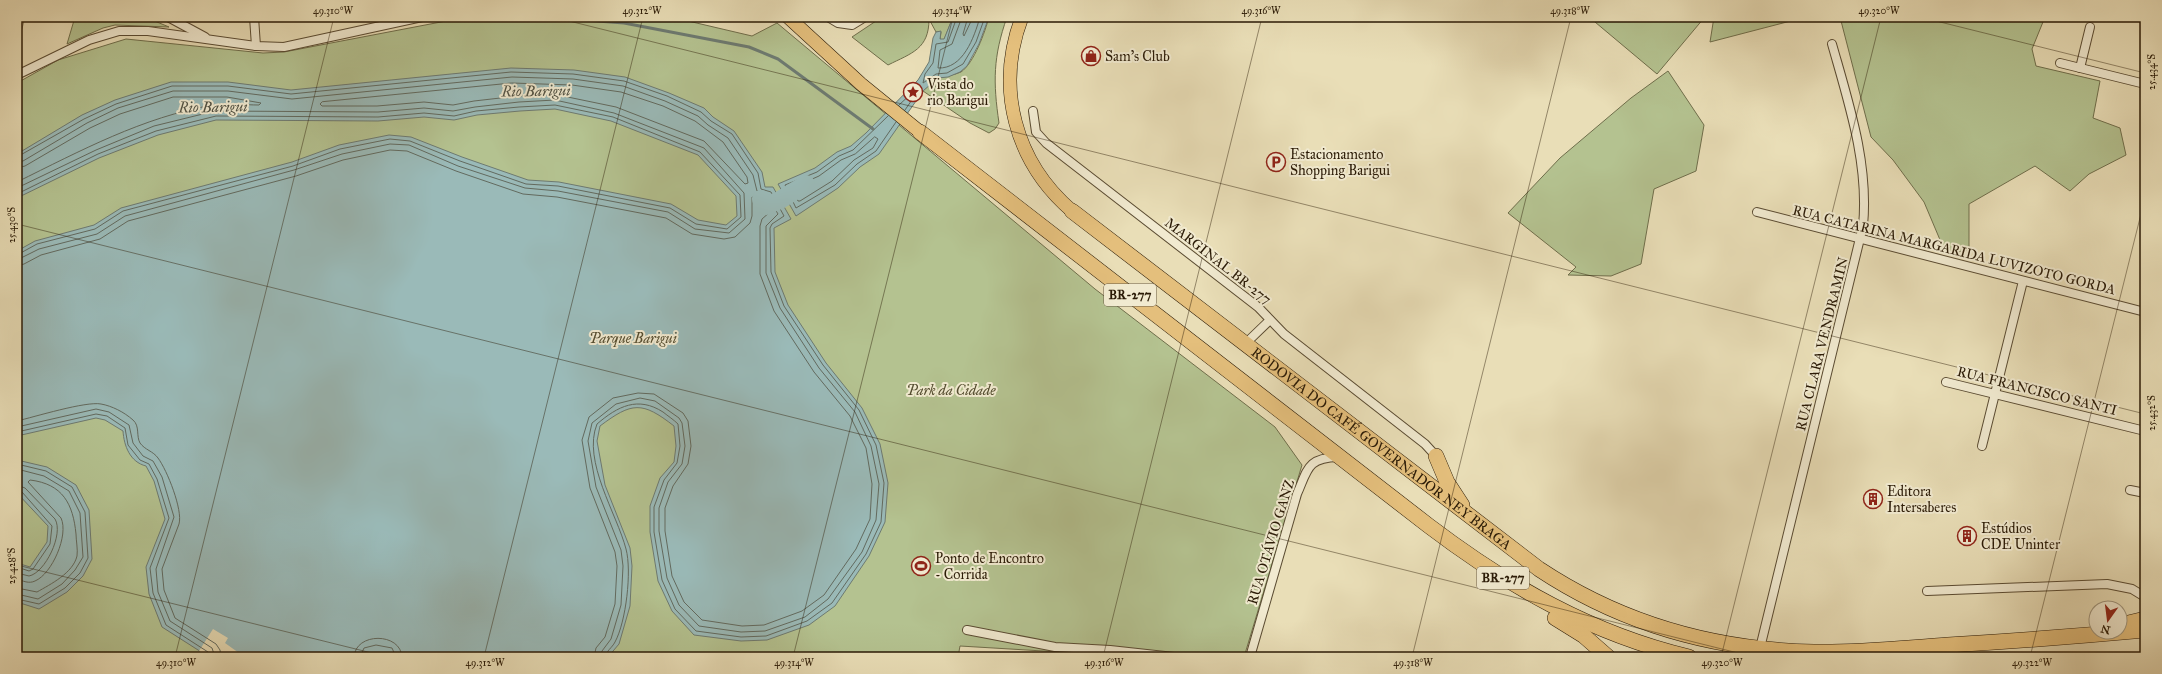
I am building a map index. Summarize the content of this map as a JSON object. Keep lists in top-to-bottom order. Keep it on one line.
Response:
{"streets":{"highway":["BR-277","RODOVIA DO CAFÉ GOVERNADOR NEY BRAGA"],"street":["RUA CATARINA MARGARIDA LUVIZOTO GORDA","MARGINAL BR-277","RUA CLARA VENDRAMIN","RUA FRANCISCO SANTI","RUA OTÁVIO GANZ"]},"crossings":[["RUA CATARINA MARGARIDA LUVIZOTO GORDA","RUA CLARA VENDRAMIN"],["BR-277","RUA OTÁVIO GANZ"],["RUA CLARA VENDRAMIN","RODOVIA DO CAFÉ GOVERNADOR NEY BRAGA"]],"water":["Rio Barigui"],"parks":["Parque Barigui","Park da Cidade"],"places":{"shop":["Sam's Club"],"place":["Vista do rio Barigui"],"parking":["Estacionamento Shopping Barigui"],"building":["Editora Intersaberes","Estúdios CDE Uninter"],"sports":["Ponto de Encontro - Corrida"]},"north":"bottom","coordinates":["49.310°W","49.312°W","49.314°W","49.316°W","49.318°W","49.320°W","25.434°S","25.430°S","25.432°S","25.428°S","49.322°W"]}
